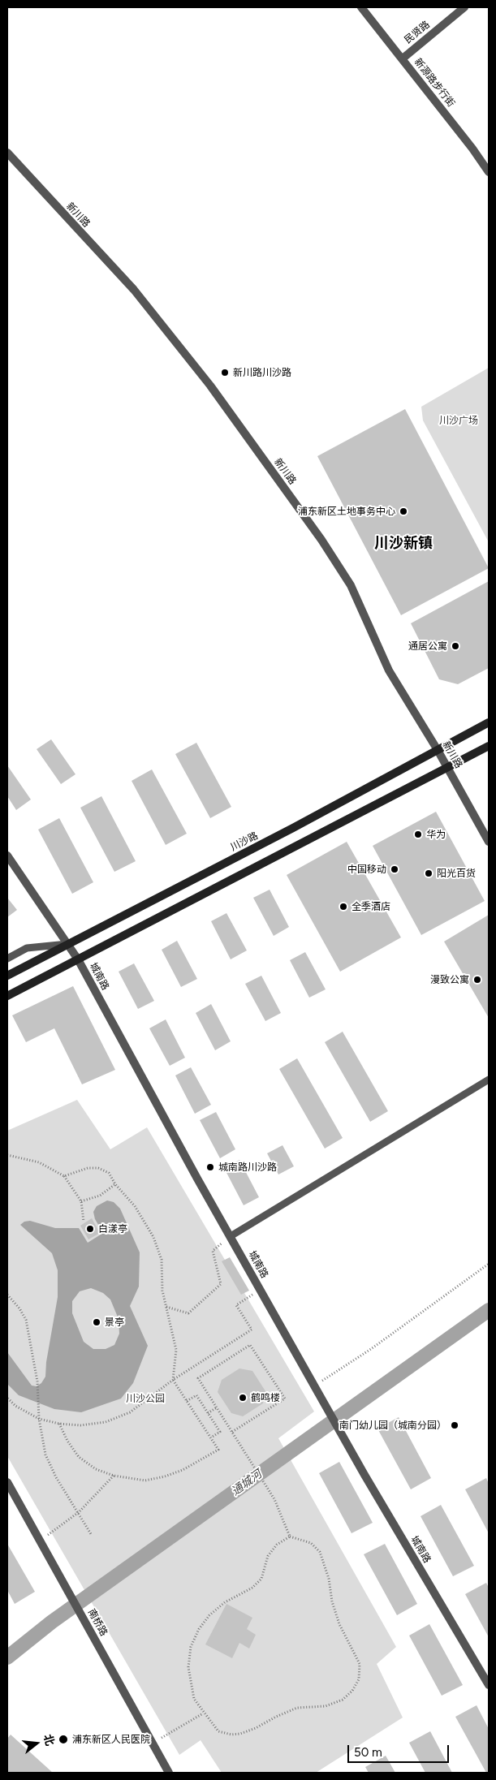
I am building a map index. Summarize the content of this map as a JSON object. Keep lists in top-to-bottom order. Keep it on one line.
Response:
{"streets":{"main road":["川沙路"],"street":["民贤路","新源路步行街","新川路","城南路","南桥路"]},"crossings":[["民贤路","新源路步行街"],["新川路","川沙路"],["川沙路","城南路"]],"districts":["川沙新镇"],"water":["通城河"],"parks":["川沙广场","川沙公园"],"places":["新川路川沙路","浦东新区土地事务中心","通居公寓","华为","中国移动","阳光百货","全季酒店","漫致公寓","城南路川沙路","白漾亭","景亭","鹤鸣楼","南门幼儿园（城南分园）","浦东新区人民医院"],"scale_bar":"50 m","north":"right"}
